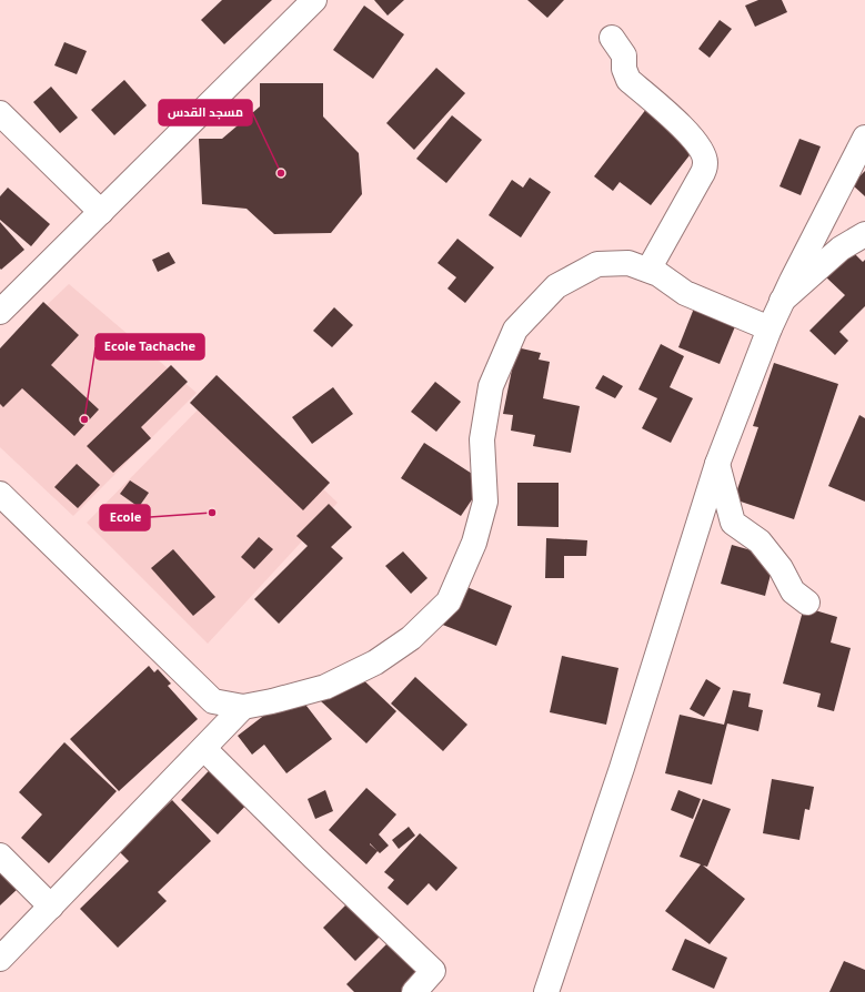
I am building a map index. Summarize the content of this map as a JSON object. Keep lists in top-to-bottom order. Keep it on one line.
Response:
{"places":["مسجد القدس","Ecole Tachache","Ecole"]}
